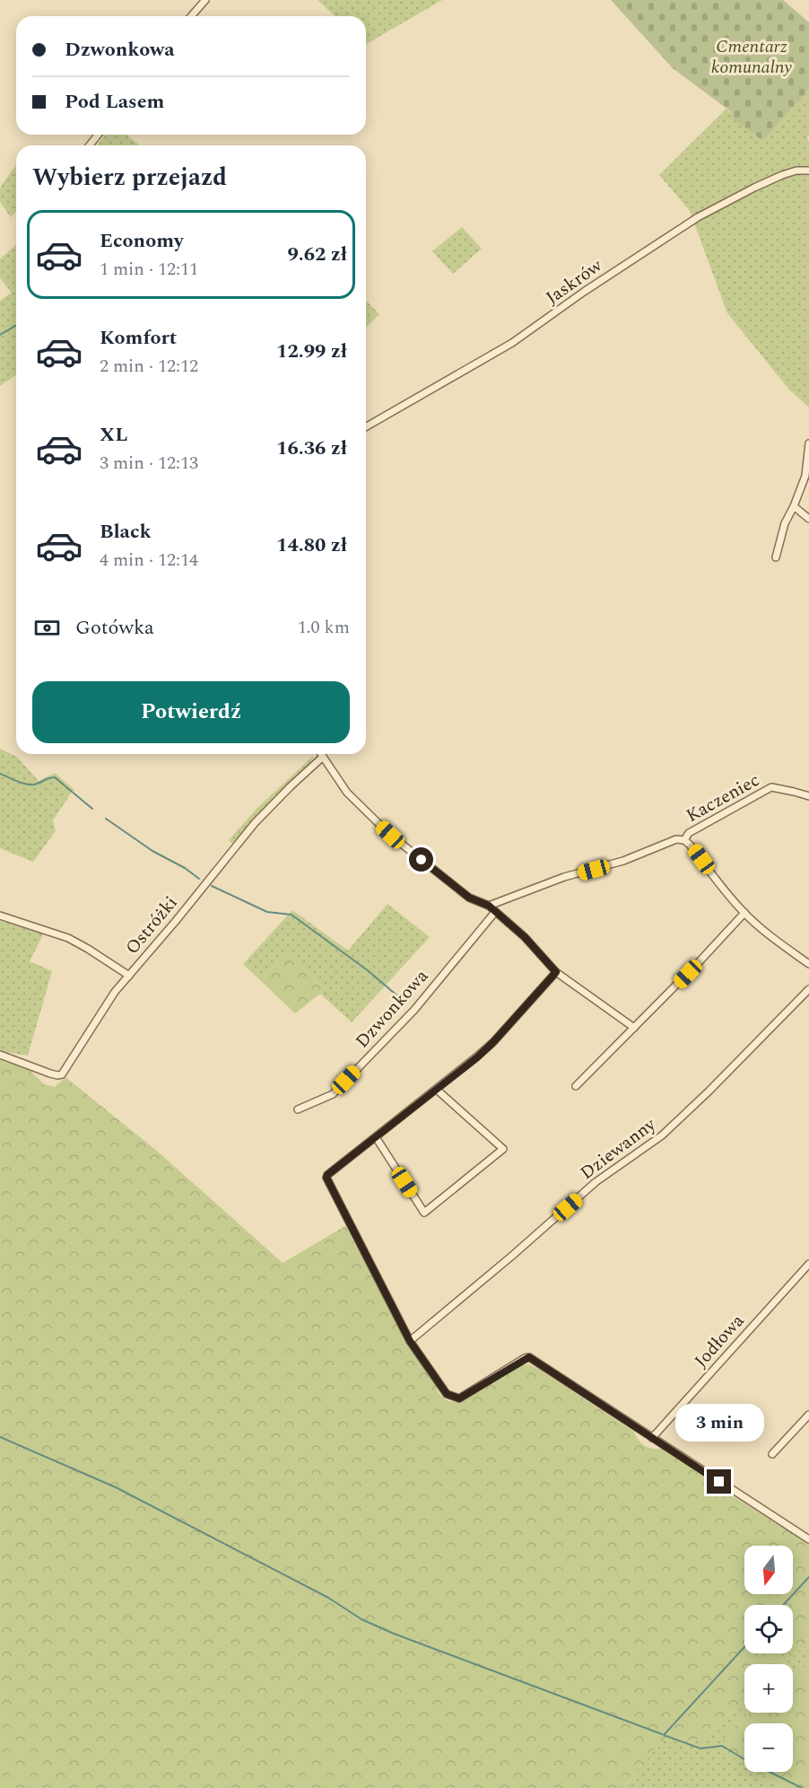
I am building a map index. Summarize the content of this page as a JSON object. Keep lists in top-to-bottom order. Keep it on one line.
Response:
{"streets":{"street":["Jaskrów","Kaczeniec","Ostróżki","Dzwonkowa","Dziewanny","Jodłowa"]},"parks":["Cmentarz komunalny"],"north":"bottom","page":{"banner":["Dzwonkowa","Pod Lasem"],"heading":"Wybierz przejazd","list":[{"name":"Economy","note":"1 min · 12:11","value":"9.62 zł"},{"name":"Komfort","note":"2 min · 12:12","value":"12.99 zł"},{"name":"XL","note":"3 min · 12:13","value":"16.36 zł"},{"name":"Black","note":"4 min · 12:14","value":"14.80 zł"}],"pay":["Gotówka","1.0 km"],"buttons":"Potwierdź","bubble":"3 min","map_buttons":["+","−"]}}
